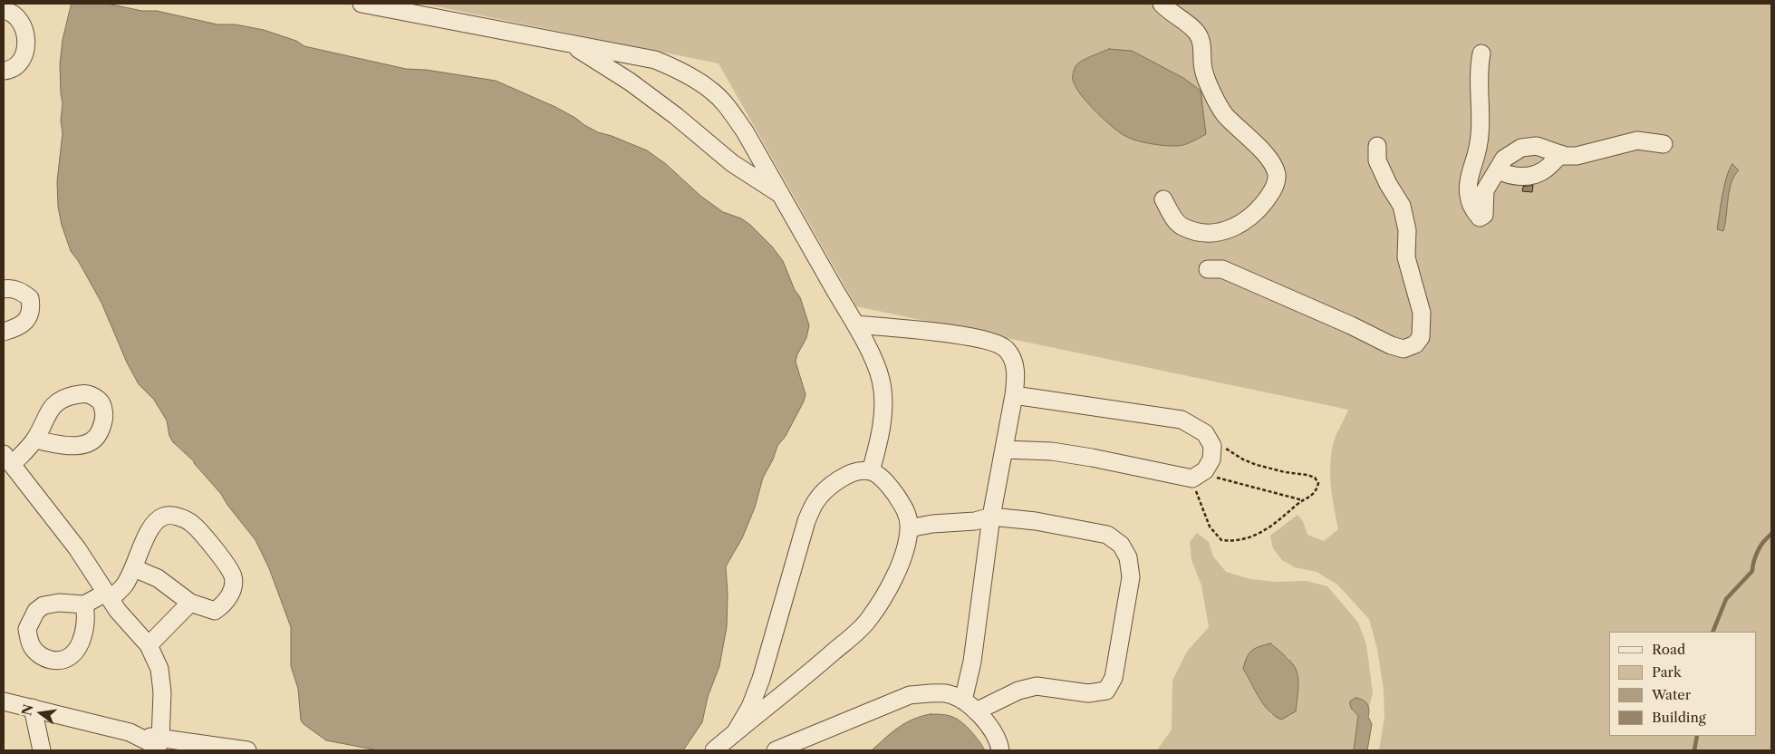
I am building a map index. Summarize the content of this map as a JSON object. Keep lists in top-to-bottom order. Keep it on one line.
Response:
{"legend":["Road","Park","Water","Building"],"north":"left"}
